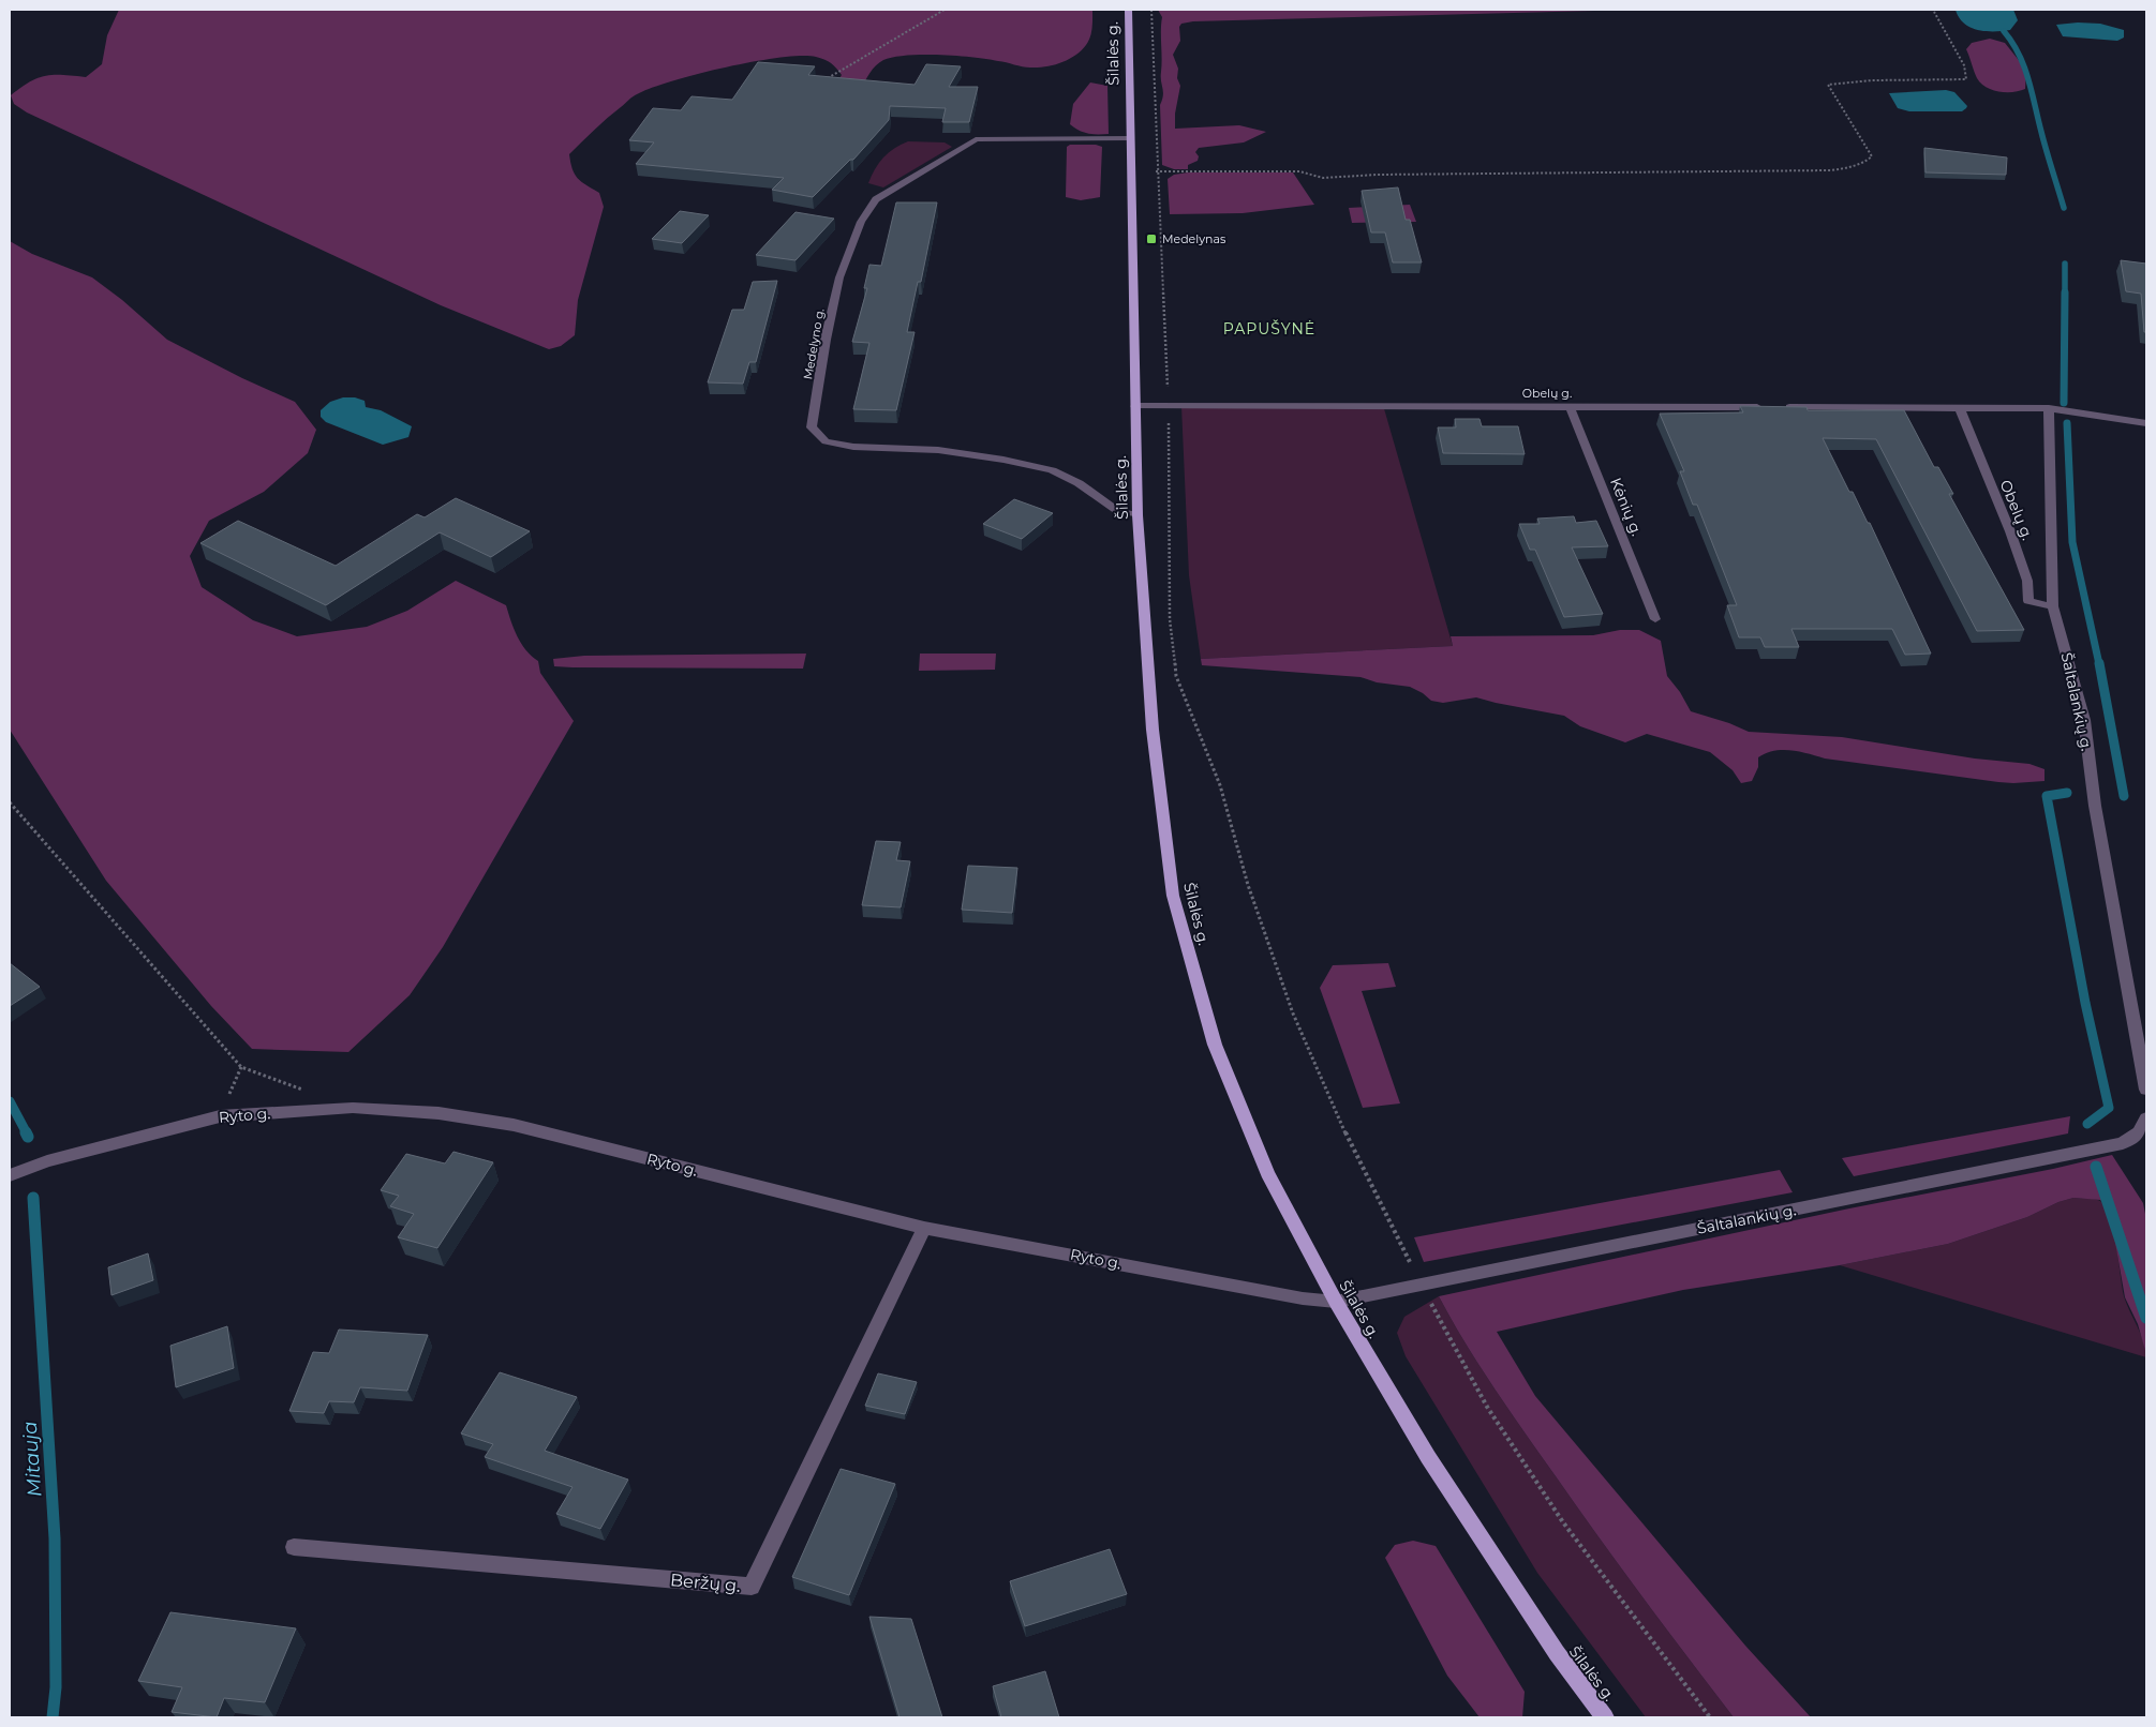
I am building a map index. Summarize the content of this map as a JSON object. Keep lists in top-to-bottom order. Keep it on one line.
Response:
{"streets":{"main road":["Šilalės g."],"street":["Medelyno g.","Obelų g.","Kėnių g.","Šaltalankių g.","Ryto g.","Beržų g."]},"crossings":[["Šilalės g.","Medelyno g."],["Šilalės g.","Obelų g."],["Šilalės g.","Šaltalankių g."],["Šilalės g.","Ryto g."],["Obelų g.","Kėnių g."],["Obelų g.","Šaltalankių g."],["Šaltalankių g.","Ryto g."],["Ryto g.","Beržų g."]],"districts":["PAPUŠYNĖ"],"water":["Mitauja"],"places":{"transit":["Medelynas"]}}
